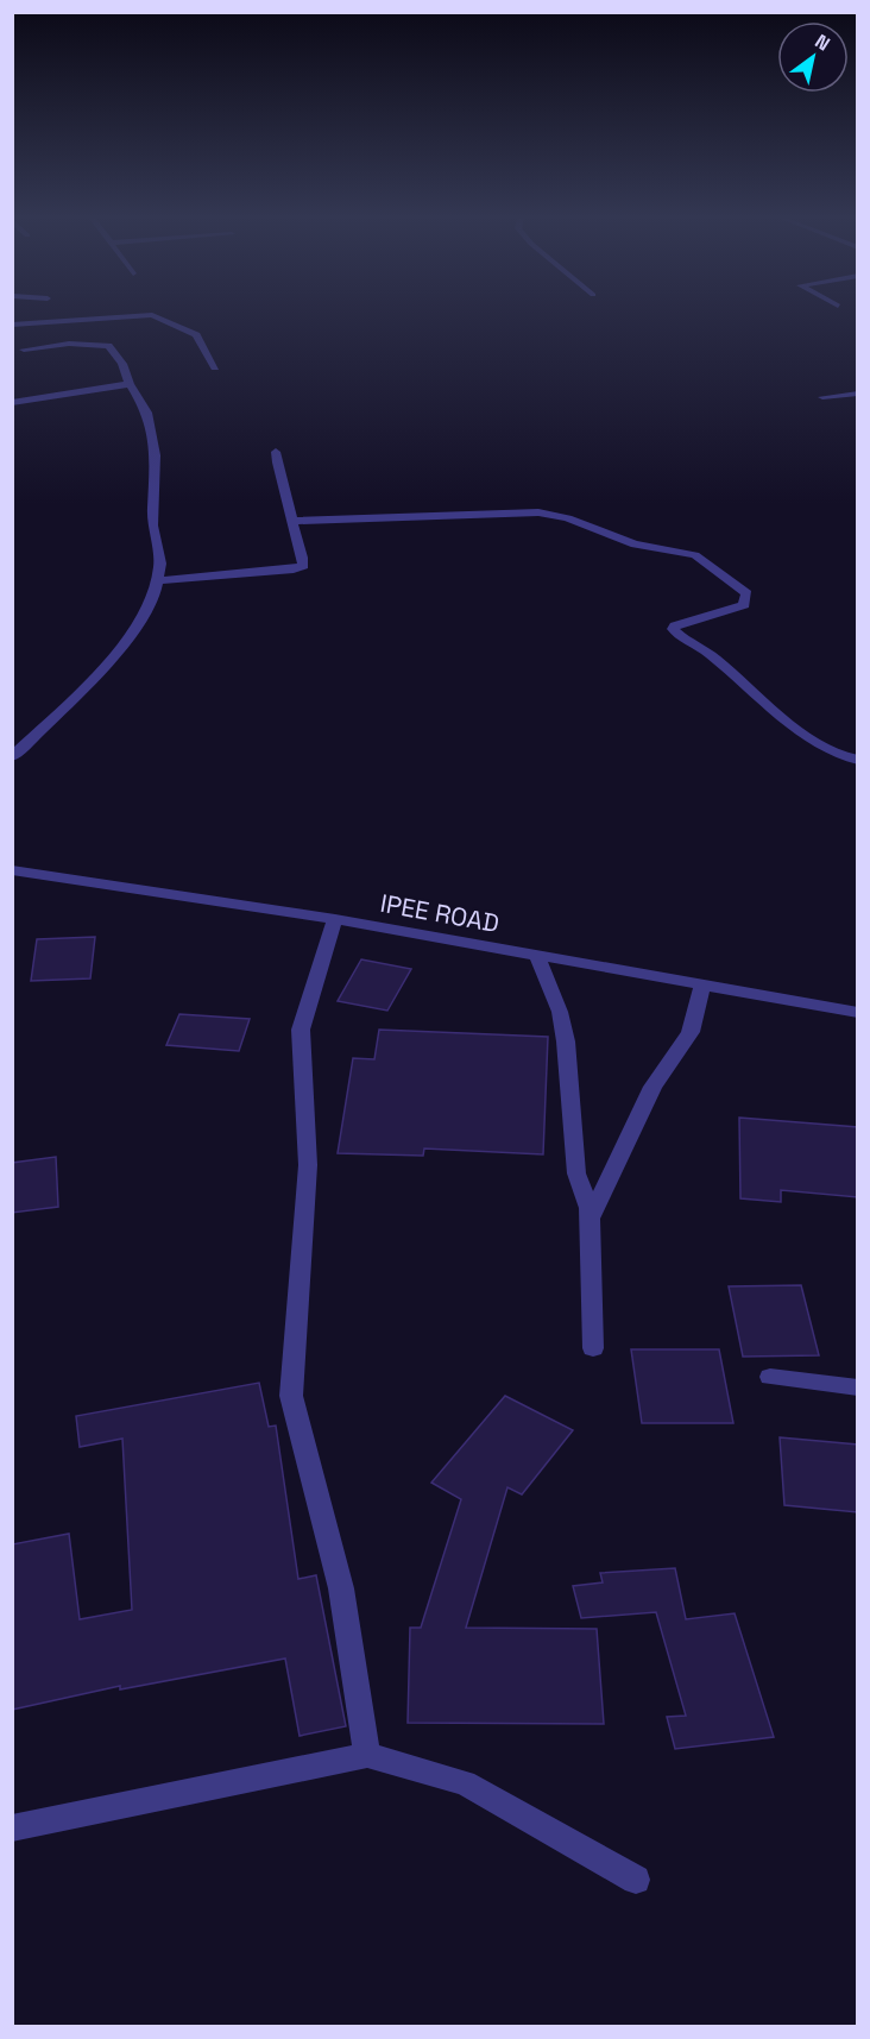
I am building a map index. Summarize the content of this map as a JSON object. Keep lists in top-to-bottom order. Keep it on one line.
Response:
{"streets":{"street":["IPEE ROAD"]},"north":"top right"}
